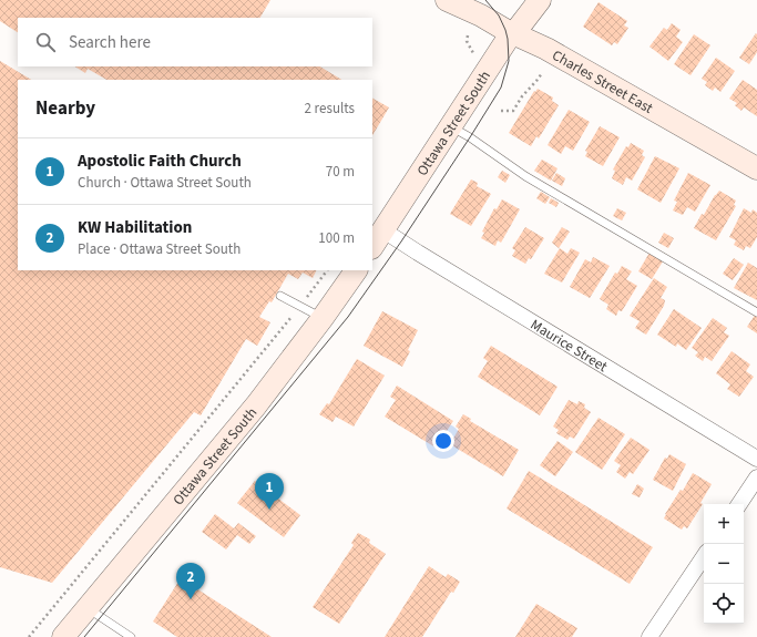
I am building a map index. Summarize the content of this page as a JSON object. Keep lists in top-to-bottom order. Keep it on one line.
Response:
{"streets":{"main road":["Charles Street East","Ottawa Street South"],"street":["Maurice Street"]},"crossings":[["Charles Street East","Ottawa Street South"],["Ottawa Street South","Maurice Street"]],"page":{"search":"Search here","heading":["Nearby","2 results"],"list":[{"mark":"1","name":"Apostolic Faith Church","note":"Church · Ottawa Street South","value":"70 m"},{"mark":"2","name":"KW Habilitation","note":"Place · Ottawa Street South","value":"100 m"}],"pins":["1","2"],"map_buttons":["+","−"]}}
